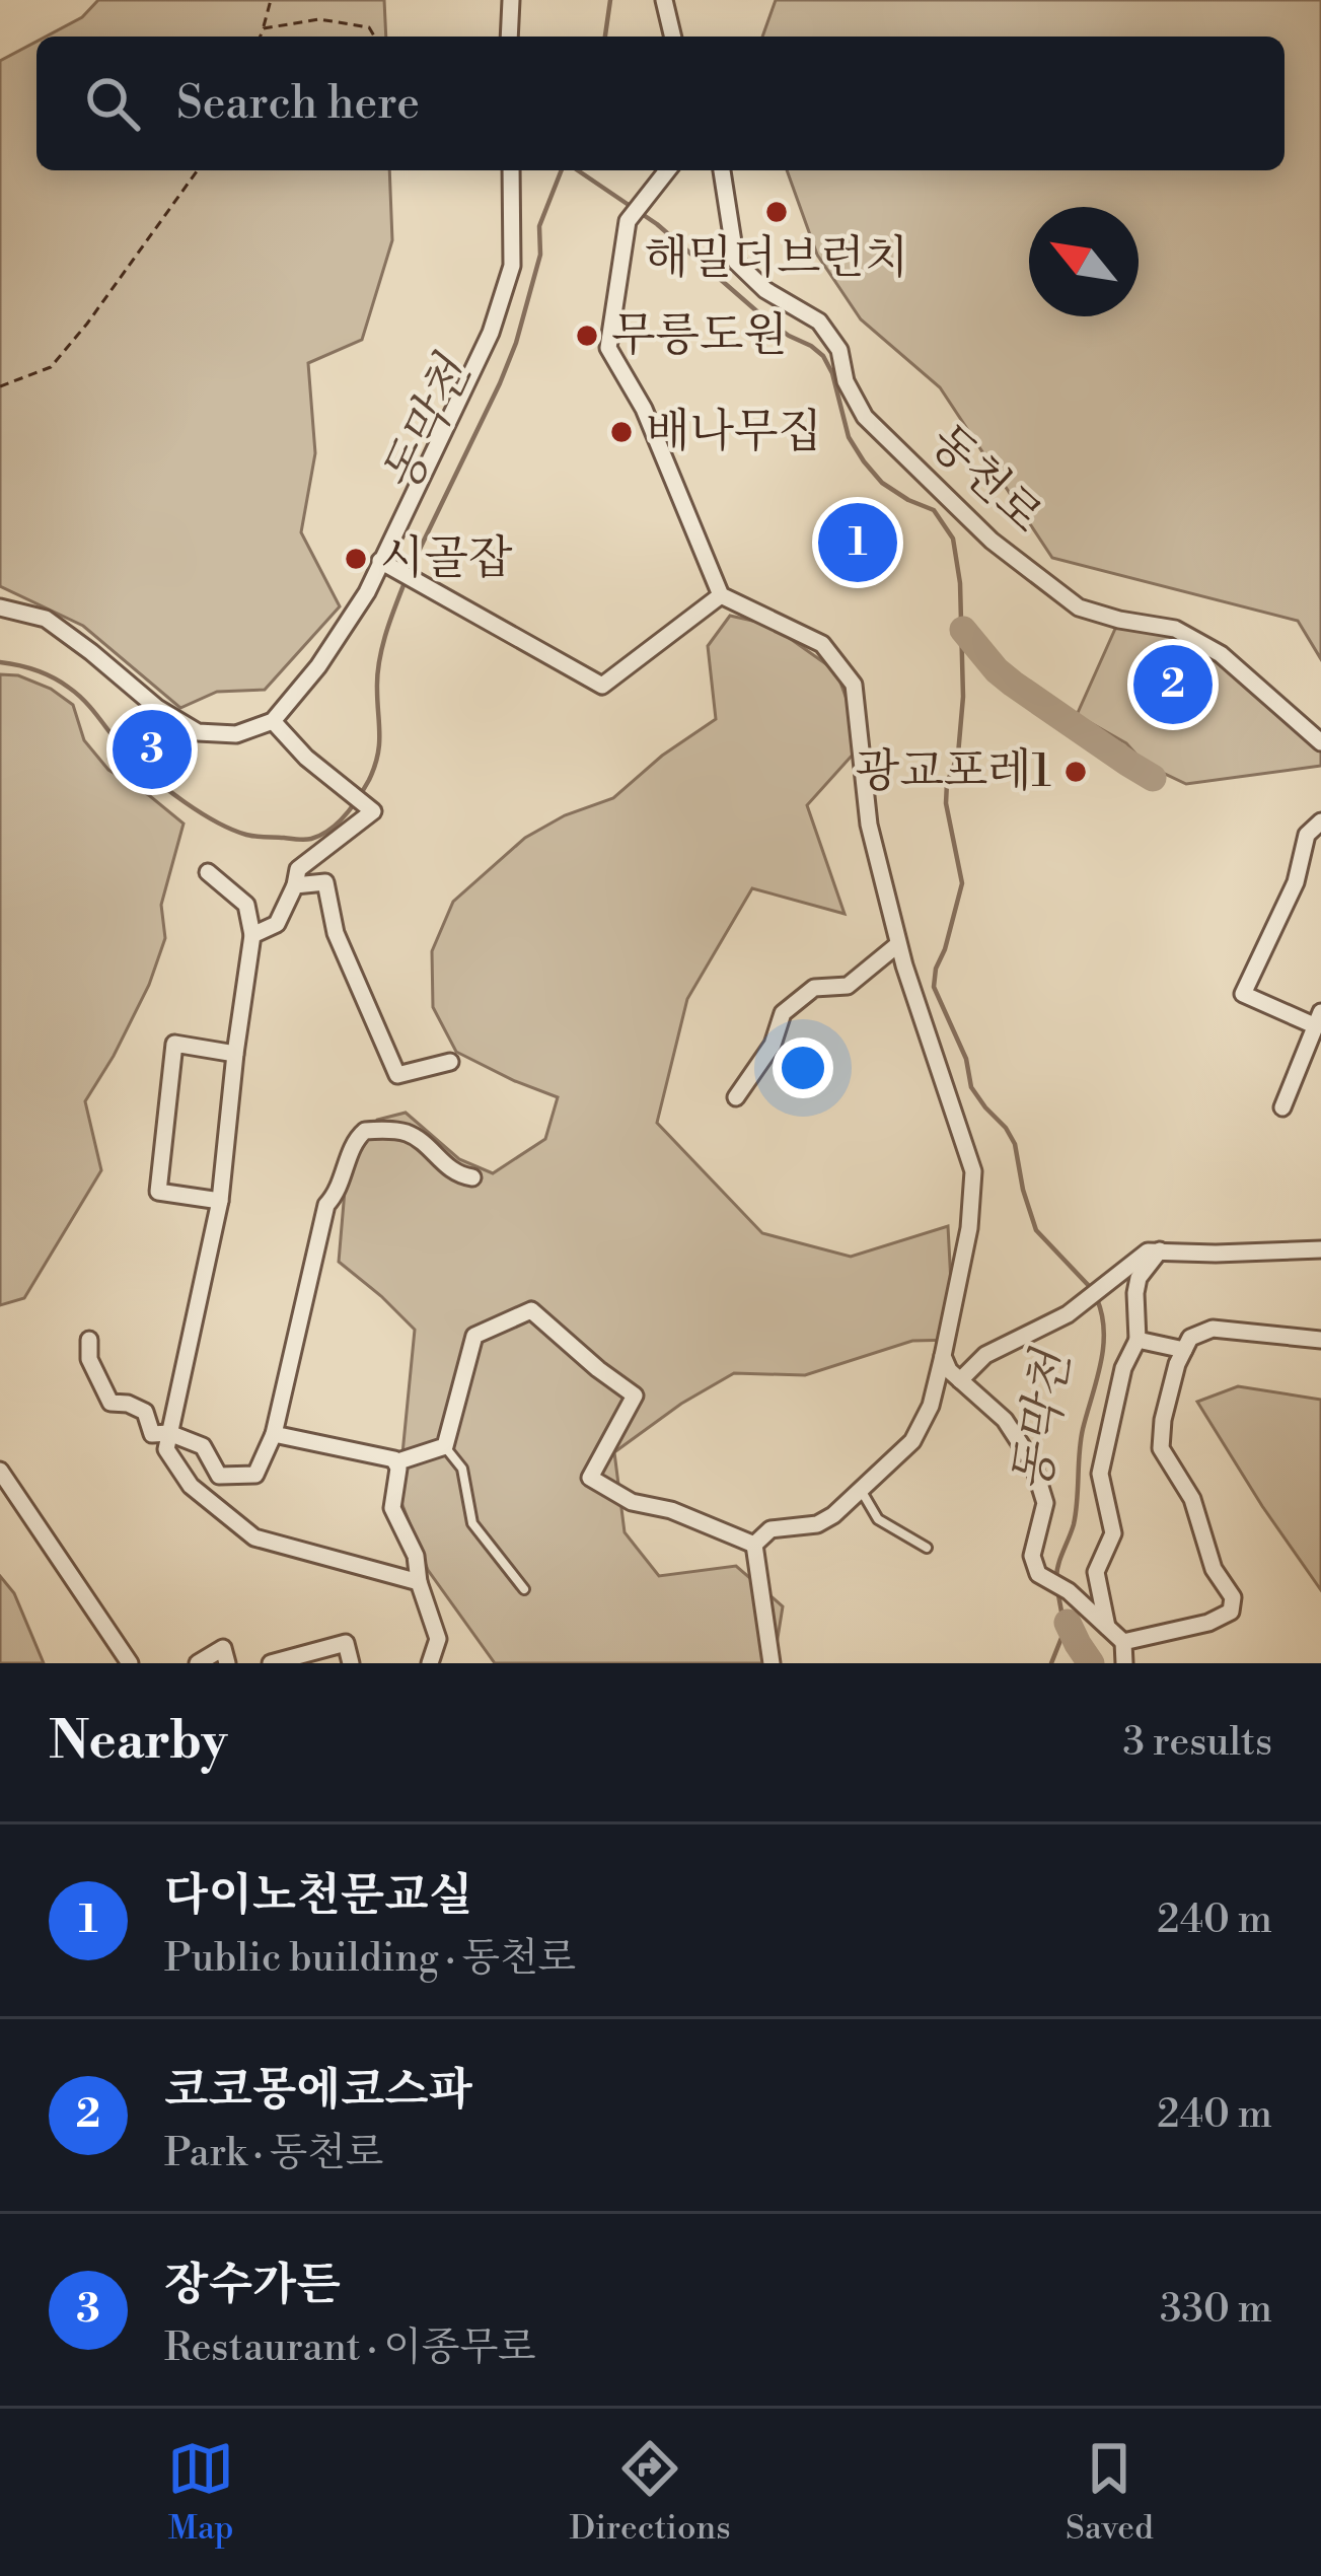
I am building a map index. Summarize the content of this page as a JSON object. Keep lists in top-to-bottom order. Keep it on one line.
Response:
{"streets":{"street":["동천로"]},"water":["동막천"],"places":["해밀더브런치","무릉도원","배나무집","시골잡","광교포레1"],"north":"top left","page":{"search":"Search here","pins":["1","2","3"],"heading":["Nearby","3 results"],"list":[{"mark":"1","name":"다이노천문교실","note":"Public building · 동천로","value":"240 m"},{"mark":"2","name":"코코몽에코스파","note":"Park · 동천로","value":"240 m"},{"mark":"3","name":"장수가든","note":"Restaurant · 이종무로","value":"330 m"}],"nav":["Map","Directions","Saved"]}}
